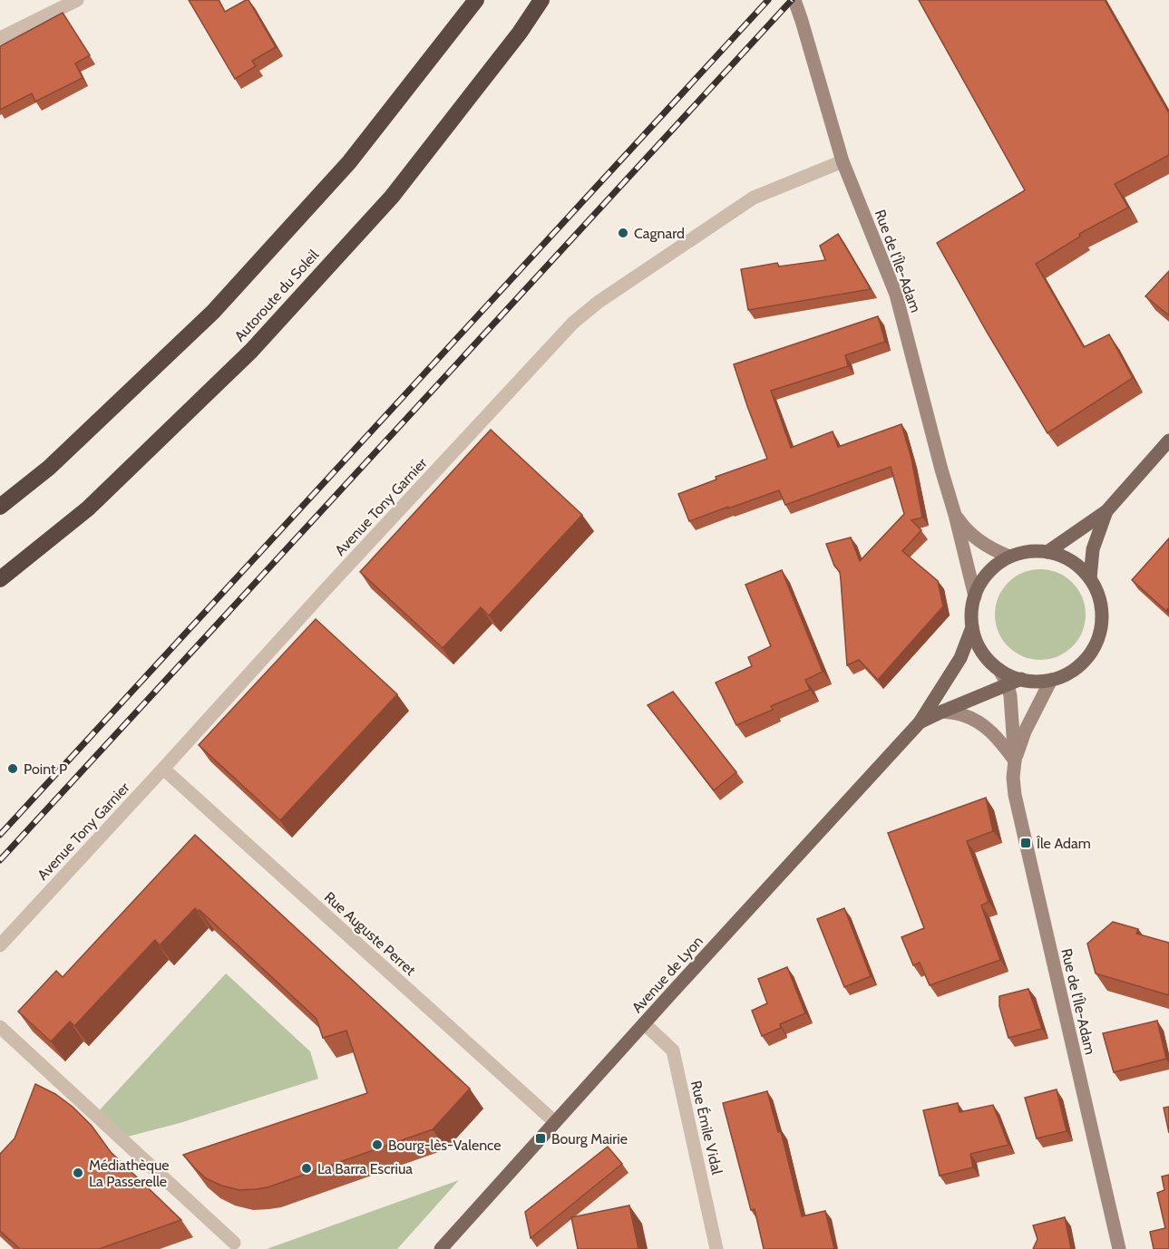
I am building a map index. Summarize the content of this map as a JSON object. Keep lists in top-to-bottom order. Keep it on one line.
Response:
{"streets":{"highway":["Autoroute du Soleil"],"main road":["Avenue de Lyon"],"street":["Rue de l'Île-Adam","Avenue Tony Garnier","Rue Auguste Perret","Rue Émile Vidal"]},"crossings":[["Rue de l'Île-Adam","Avenue Tony Garnier"],["Avenue Tony Garnier","Rue Auguste Perret"],["Rue Auguste Perret","Avenue de Lyon"],["Avenue de Lyon","Rue Émile Vidal"]],"places":{"other":["Cagnard","Point P","Bourg-lès-Valence","La Barra Escriua","Médiathèque La Passerelle"],"transit":["Île Adam","Bourg Mairie"]}}
